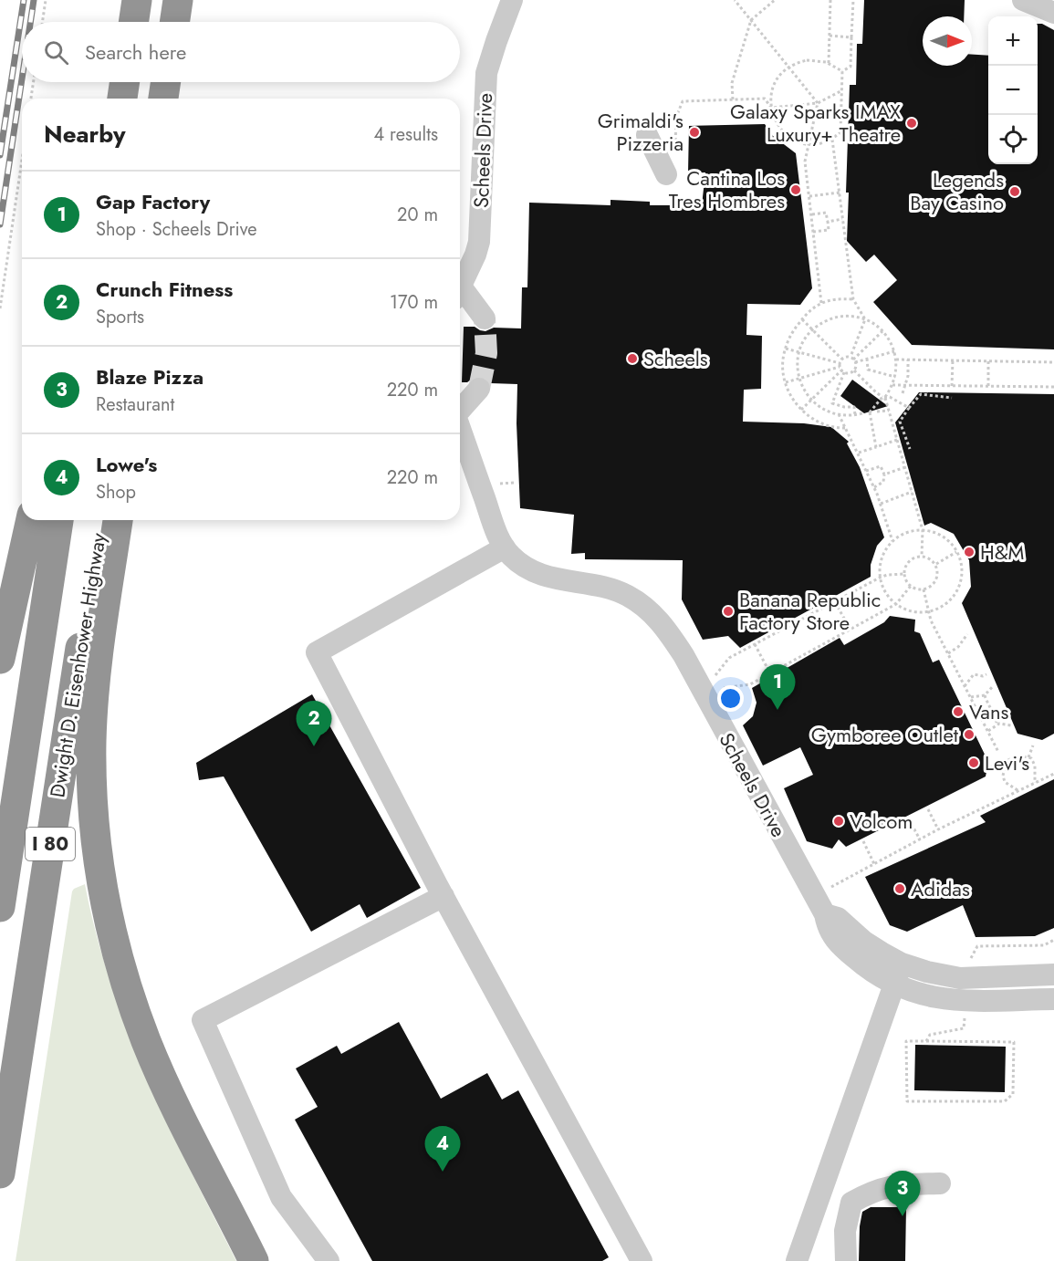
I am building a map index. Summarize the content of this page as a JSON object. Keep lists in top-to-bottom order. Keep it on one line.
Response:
{"streets":{"highway":["Dwight D. Eisenhower Highway","I 80"],"street":["Scheels Drive"]},"places":["Galaxy Sparks IMAX Luxury+ Theatre","Grimaldi's Pizzeria","Cantina Los Tres Hombres","Legends Bay Casino","Scheels","H&M","Banana Republic Factory Store","Vans","Gymboree Outlet","Levi's","Volcom","Adidas"],"north":"right","page":{"map_buttons":["+","−"],"search":"Search here","heading":["Nearby","4 results"],"list":[{"mark":"1","name":"Gap Factory","note":"Shop · Scheels Drive","value":"20 m"},{"mark":"2","name":"Crunch Fitness","note":"Sports","value":"170 m"},{"mark":"3","name":"Blaze Pizza","note":"Restaurant","value":"220 m"},{"mark":"4","name":"Lowe's","note":"Shop","value":"220 m"}],"pins":["1","2","4","3"]}}
